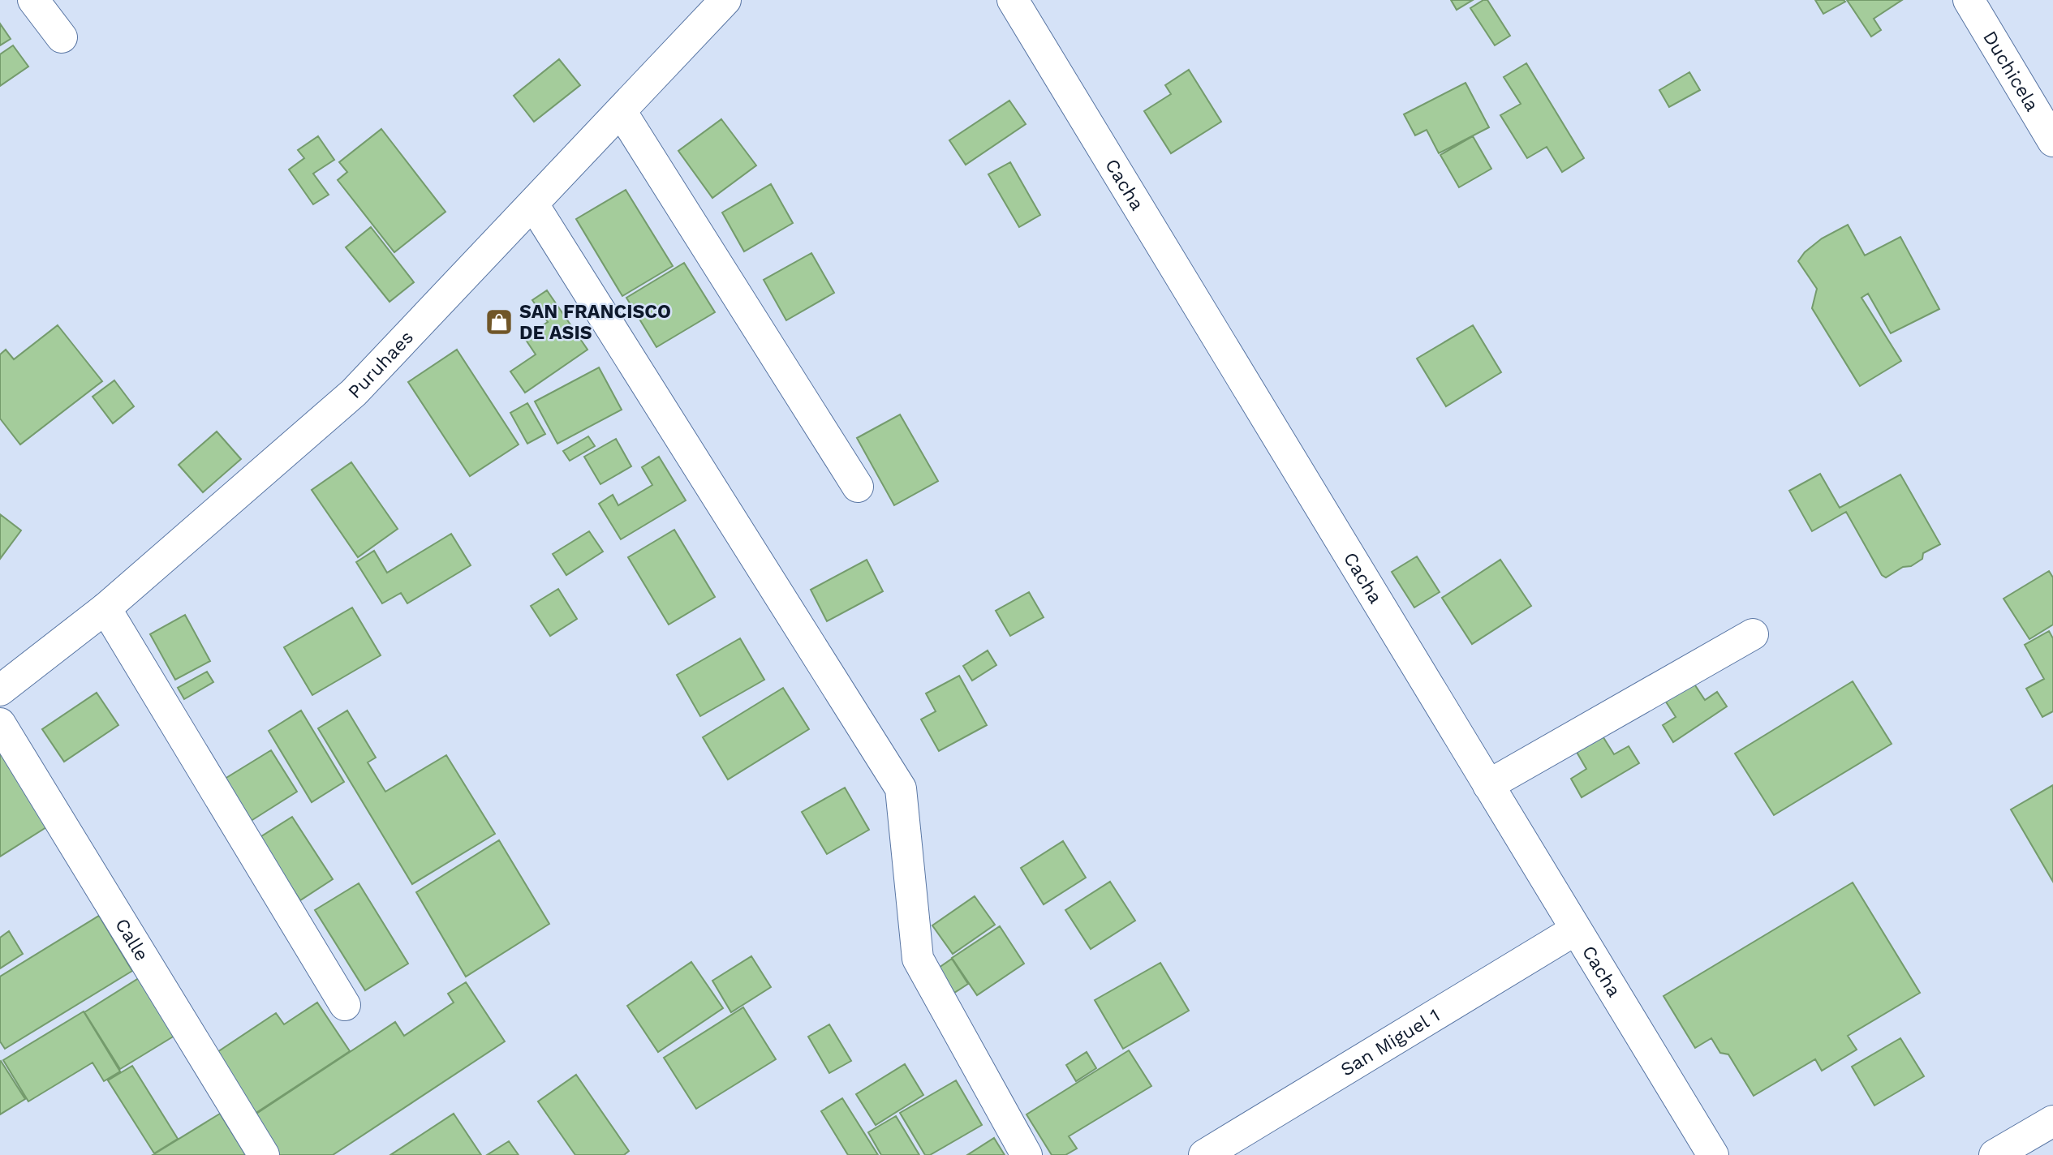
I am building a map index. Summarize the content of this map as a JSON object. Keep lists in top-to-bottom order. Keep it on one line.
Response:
{"streets":{"street":["Duchicela","Cacha","Puruhaes","Calle","San Miguel 1"]},"crossings":[["Cacha","San Miguel 1"]],"places":{"shop":["SAN FRANCISCO DE ASIS"]}}
